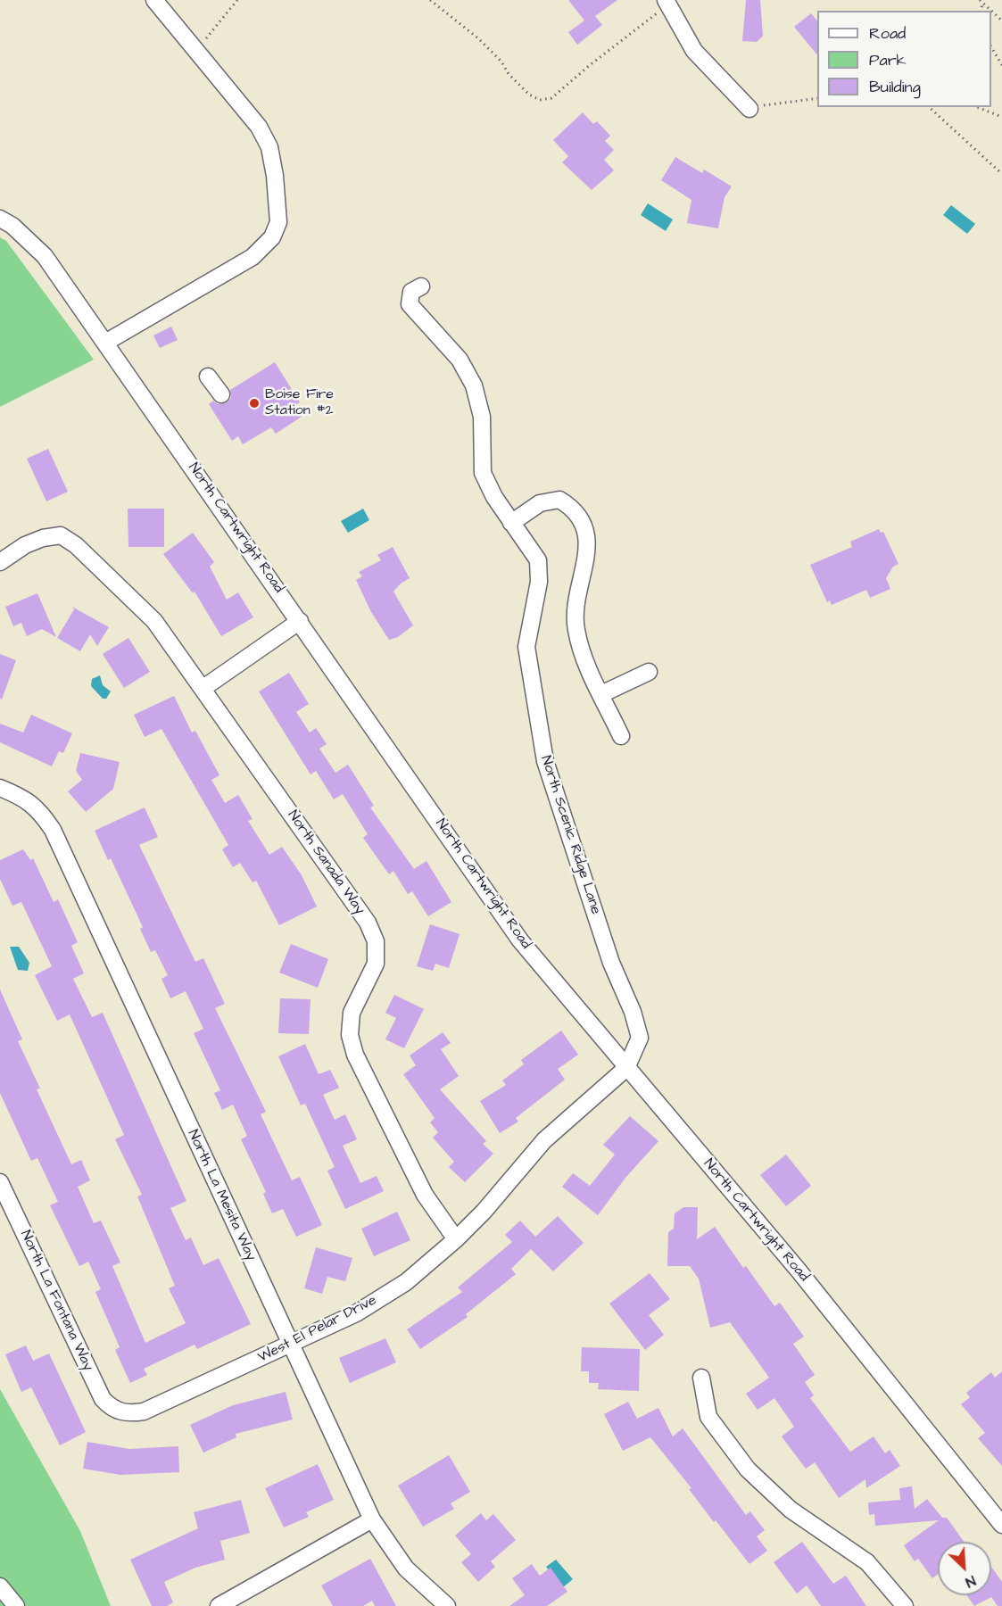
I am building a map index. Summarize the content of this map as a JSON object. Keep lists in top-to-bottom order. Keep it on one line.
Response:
{"streets":{"street":["North Cartwright Road","North Scenic Ridge Lane","North Sanada Way","North La Mesita Way","North La Fontana Way","West El Pelar Drive"]},"crossings":[["North Cartwright Road","North Scenic Ridge Lane"],["North Cartwright Road","West El Pelar Drive"],["North Scenic Ridge Lane","West El Pelar Drive"],["North Sanada Way","West El Pelar Drive"],["North La Mesita Way","West El Pelar Drive"],["North La Fontana Way","West El Pelar Drive"]],"places":["Boise Fire Station #2"],"legend":["Road","Park","Building"],"north":"bottom right"}
